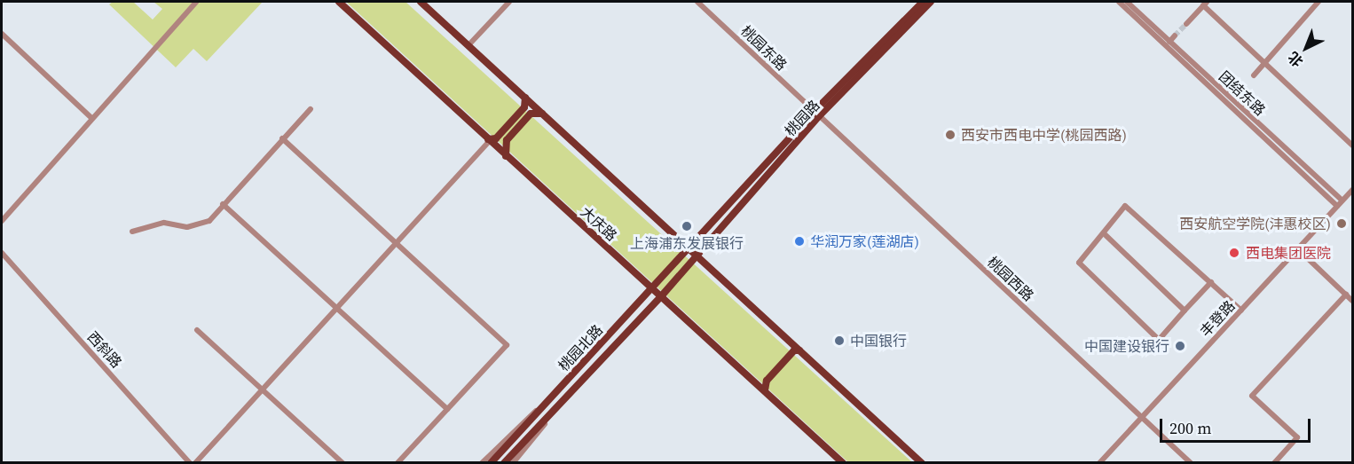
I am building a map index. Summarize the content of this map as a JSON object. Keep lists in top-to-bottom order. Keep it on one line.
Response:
{"streets":{"main road":["桃园路","大庆路","桃园北路"],"street":["桃园东路","团结东路","桃园西路","丰登路","西斜路"]},"crossings":[["桃园东路","桃园路"],["桃园东路","桃园西路"],["团结东路","丰登路"],["桃园路","桃园西路"],["桃园路","桃园北路"],["大庆路","桃园北路"],["桃园西路","丰登路"]],"places":["西安市西电中学(桃园西路)","西安航空学院(沣惠校区)","上海浦东发展银行","华润万家(莲湖店)","西电集团医院","中国银行","中国建设银行"],"scale_bar":"200 m","north":"bottom left"}
